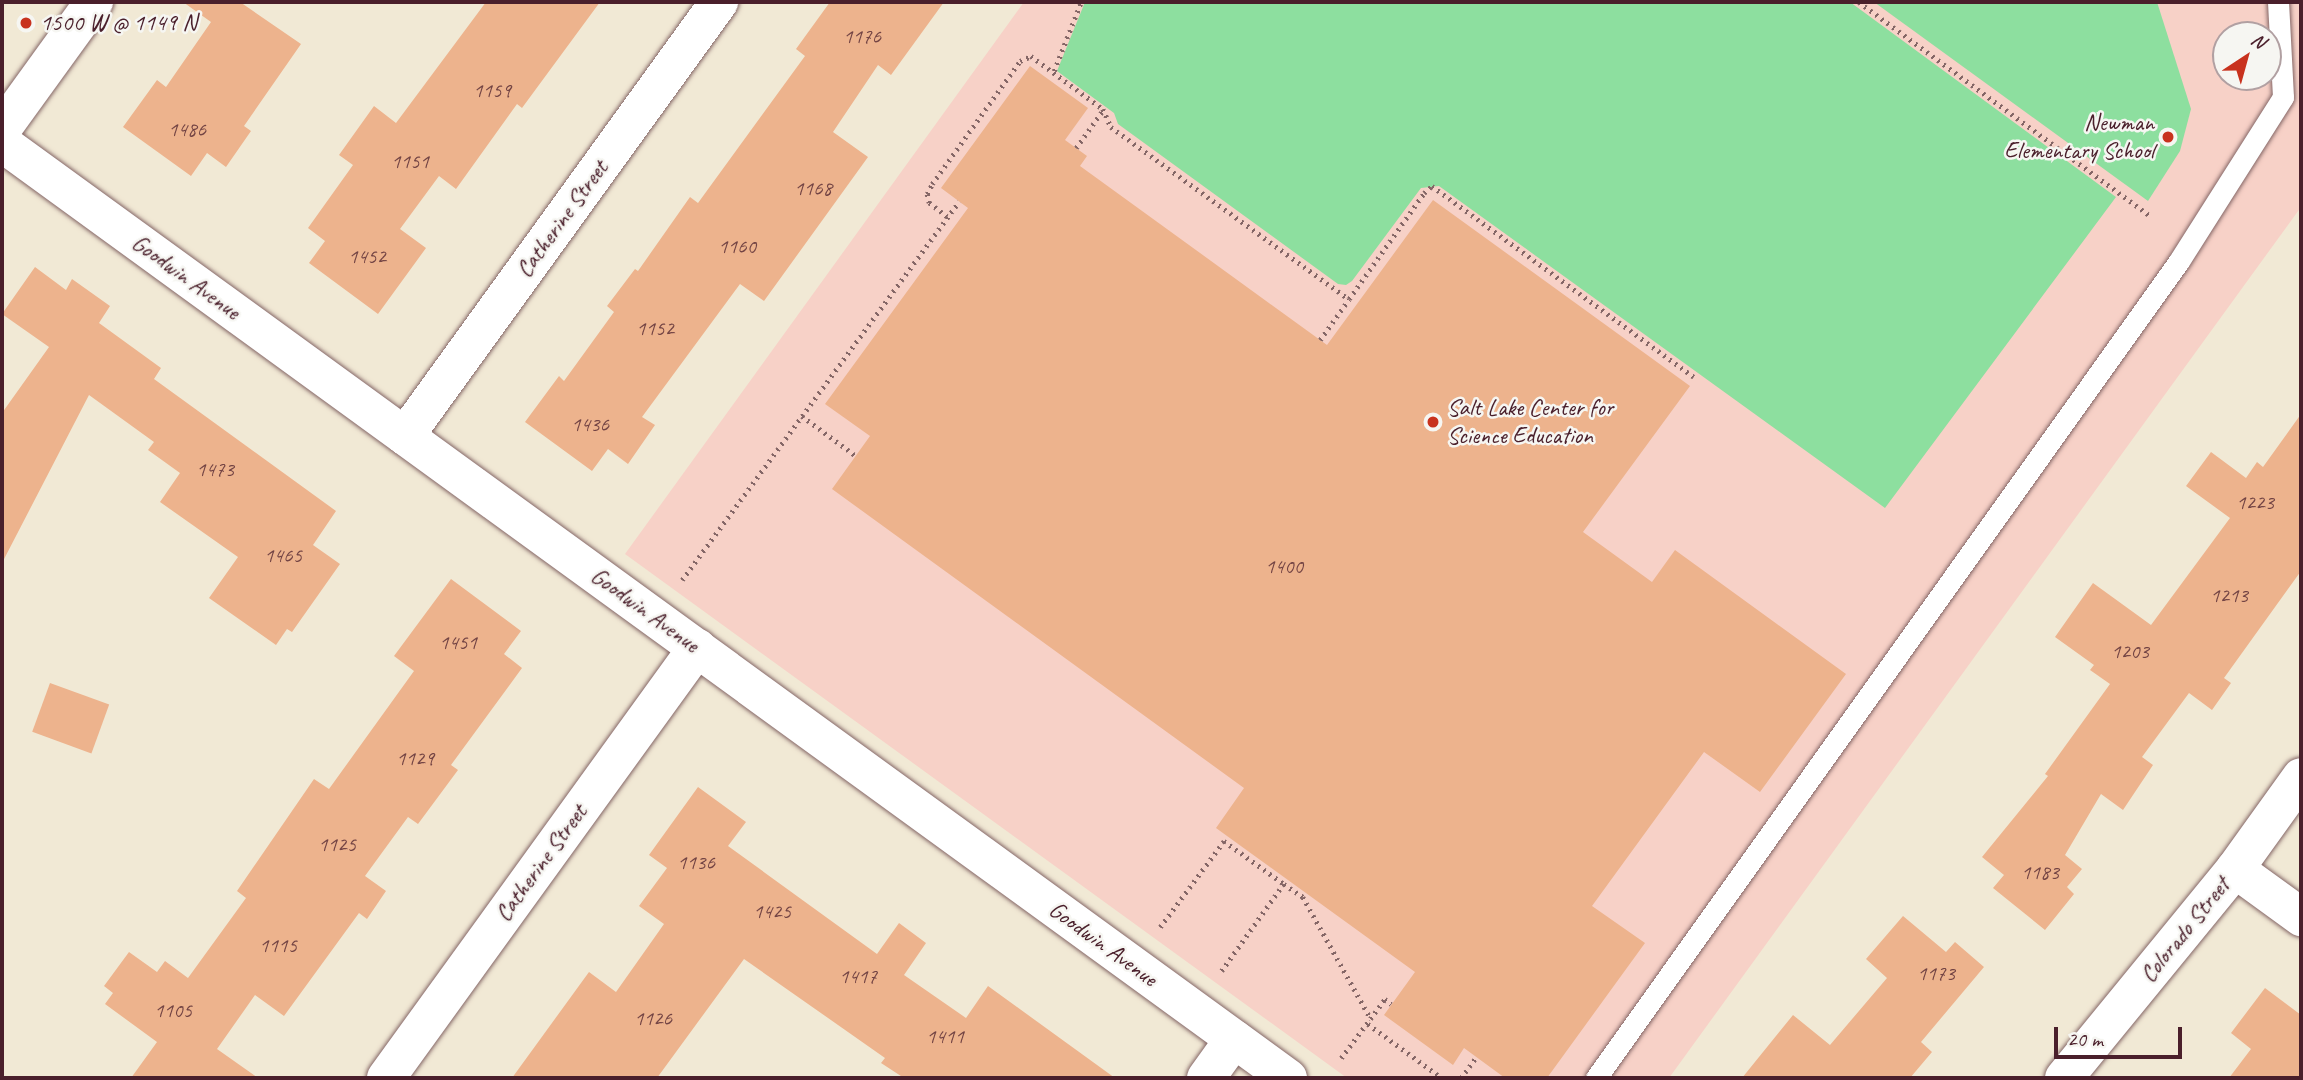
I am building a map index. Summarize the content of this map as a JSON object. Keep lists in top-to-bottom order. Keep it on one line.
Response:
{"streets":{"street":["Catherine Street","Goodwin Avenue","Colorado Street"]},"crossings":[["Catherine Street","Goodwin Avenue"]],"places":["1500 W @ 1149 N","Newman Elementary School","Salt Lake Center for Science Education"],"house_numbers":["1176","1159","1486","1151","1168","1160","1452","1152","1436","1473","1223","1465","1400","1213","1451","1203","1129","1125","1136","1183","1425","1115","1173","1417","1105","1126","1411"],"scale_bar":"20 m","north":"top right"}
